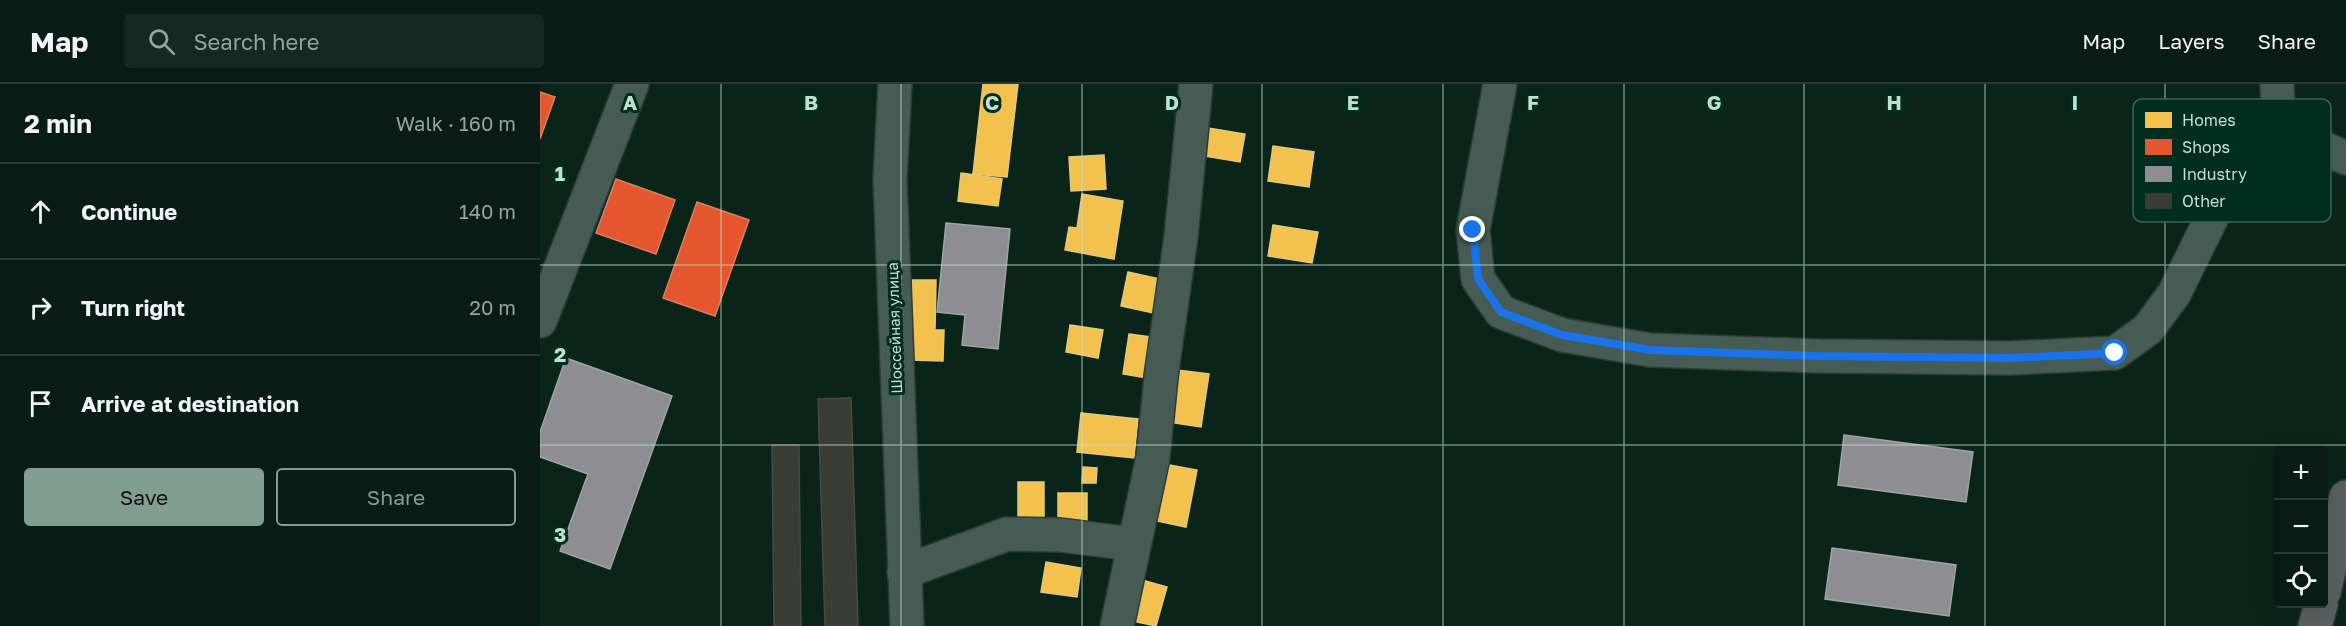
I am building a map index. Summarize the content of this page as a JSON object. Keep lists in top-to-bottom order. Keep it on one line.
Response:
{"streets":{"street":["Шоссейная улица"]},"legend":["Homes","Shops","Industry","Other"],"page":{"header":"Map","search":"Search here","nav":["Map","Layers","Share"],"heading":["2 min","Walk · 160 m"],"list":[["Continue","140 m"],["Turn right","20 m"],"Arrive at destination"],"map_buttons":["+","−"],"buttons":["Save","Share"]},"grid":{"columns":["A","B","C","D","E","F","G","H","I"],"rows":["1","2","3"]}}
